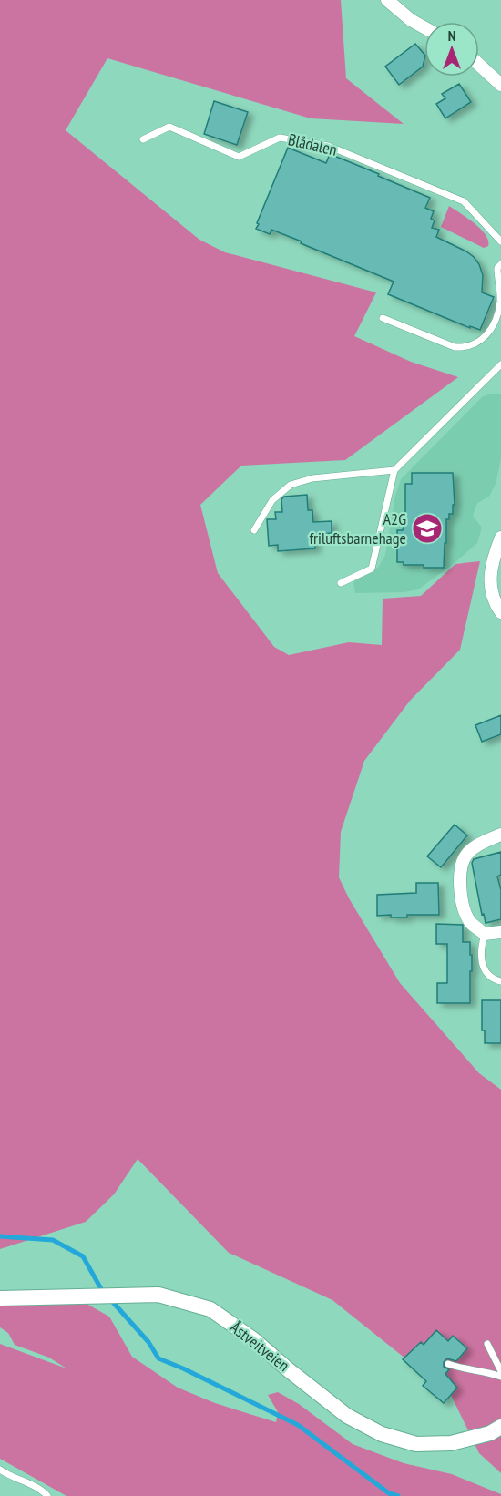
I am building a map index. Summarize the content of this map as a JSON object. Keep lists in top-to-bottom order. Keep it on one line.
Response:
{"streets":{"street":["Åstveitveien"],"lane":["Blådalen"]},"places":{"school or university":["A2G friluftsbarnehage"]},"north":"top"}
